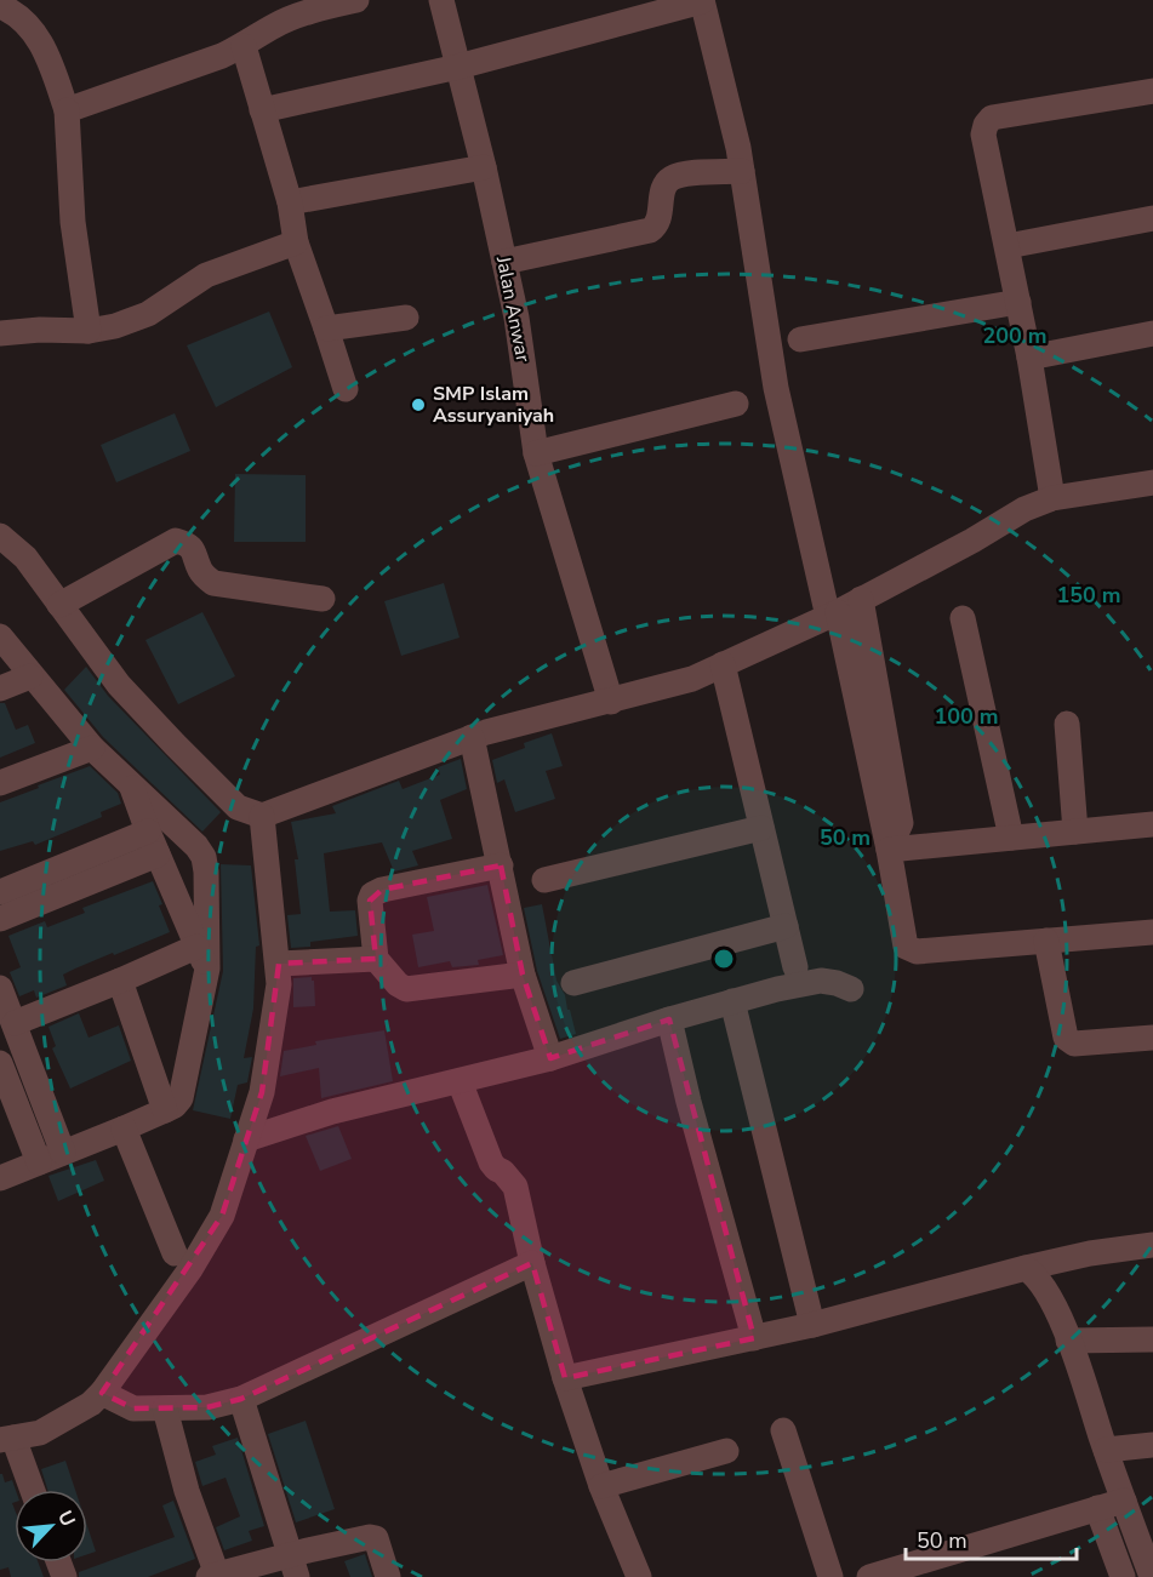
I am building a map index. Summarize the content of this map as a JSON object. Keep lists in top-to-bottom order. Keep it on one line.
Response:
{"streets":{"street":["Jalan Anwar"]},"places":["SMP Islam Assuryaniyah"],"scale_bar":"50 m","north":"top right","rings":["200 m","150 m","100 m","50 m"]}
